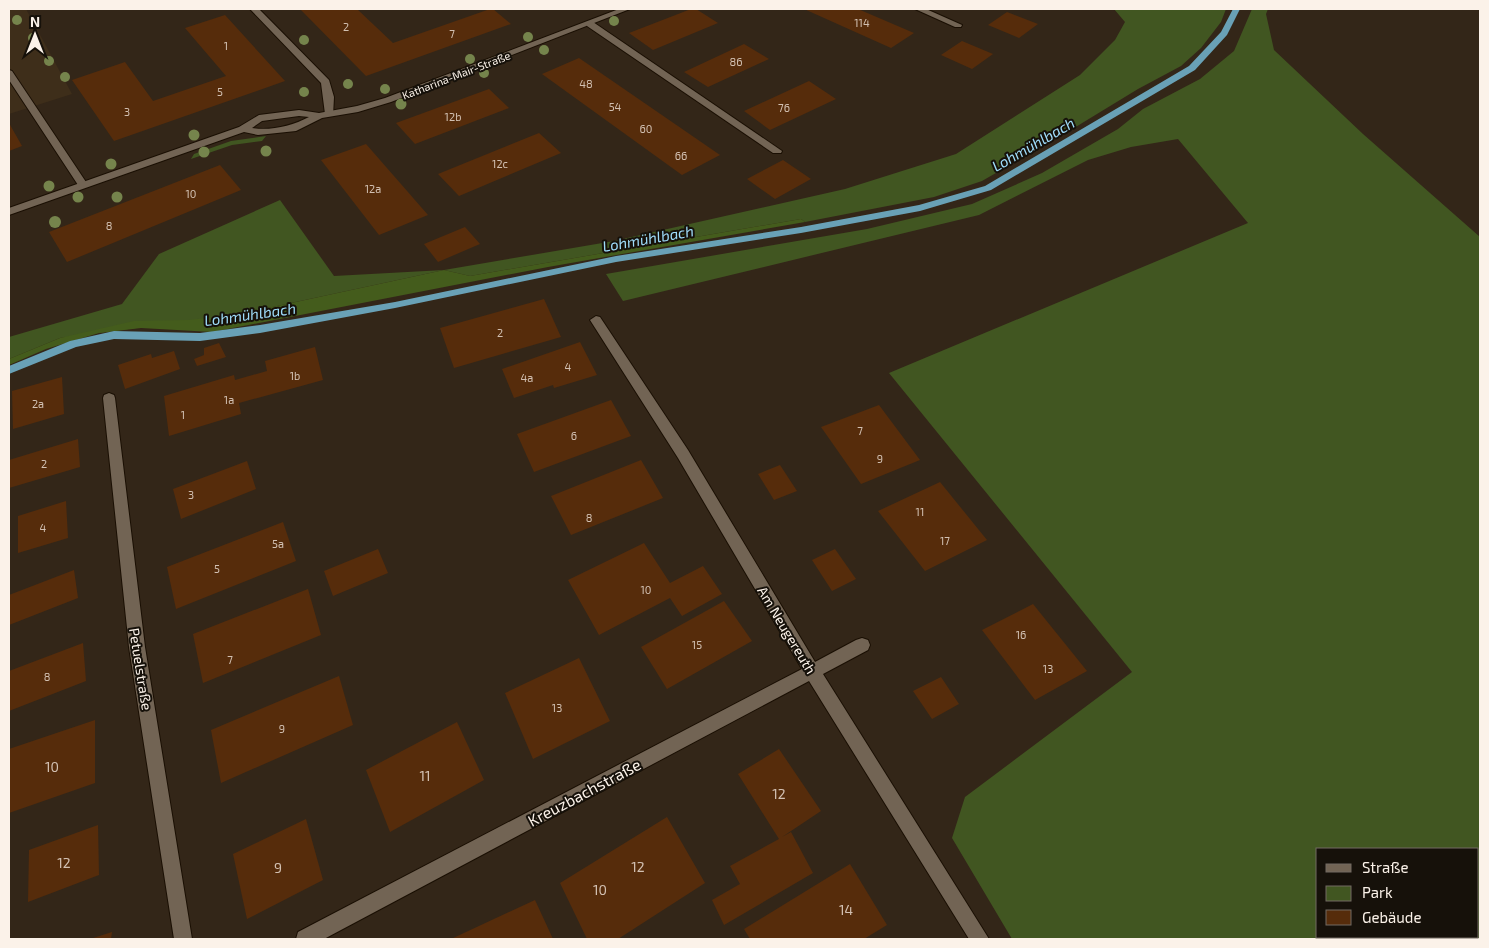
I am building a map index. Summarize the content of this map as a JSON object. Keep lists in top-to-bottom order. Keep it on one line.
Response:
{"streets":{"street":["Katharina-Mair-Straße","Am Neugereuth","Petuelstraße","Kreuzbachstraße"]},"crossings":[["Am Neugereuth","Kreuzbachstraße"]],"water":["Lohmühlbach"],"house_numbers":["114","2","7","1","86","48","5","54","76","3","12b","60","66","12c","12a","10","8","2","4","1b","4a","1a","2a","1","7","6","9","2","3","11","8","4","17","5a","5","10","16","15","7","13","8","13","9","10","11","12","12","12","9","10","14"],"legend":["Straße","Park","Gebäude"],"north":"top"}
